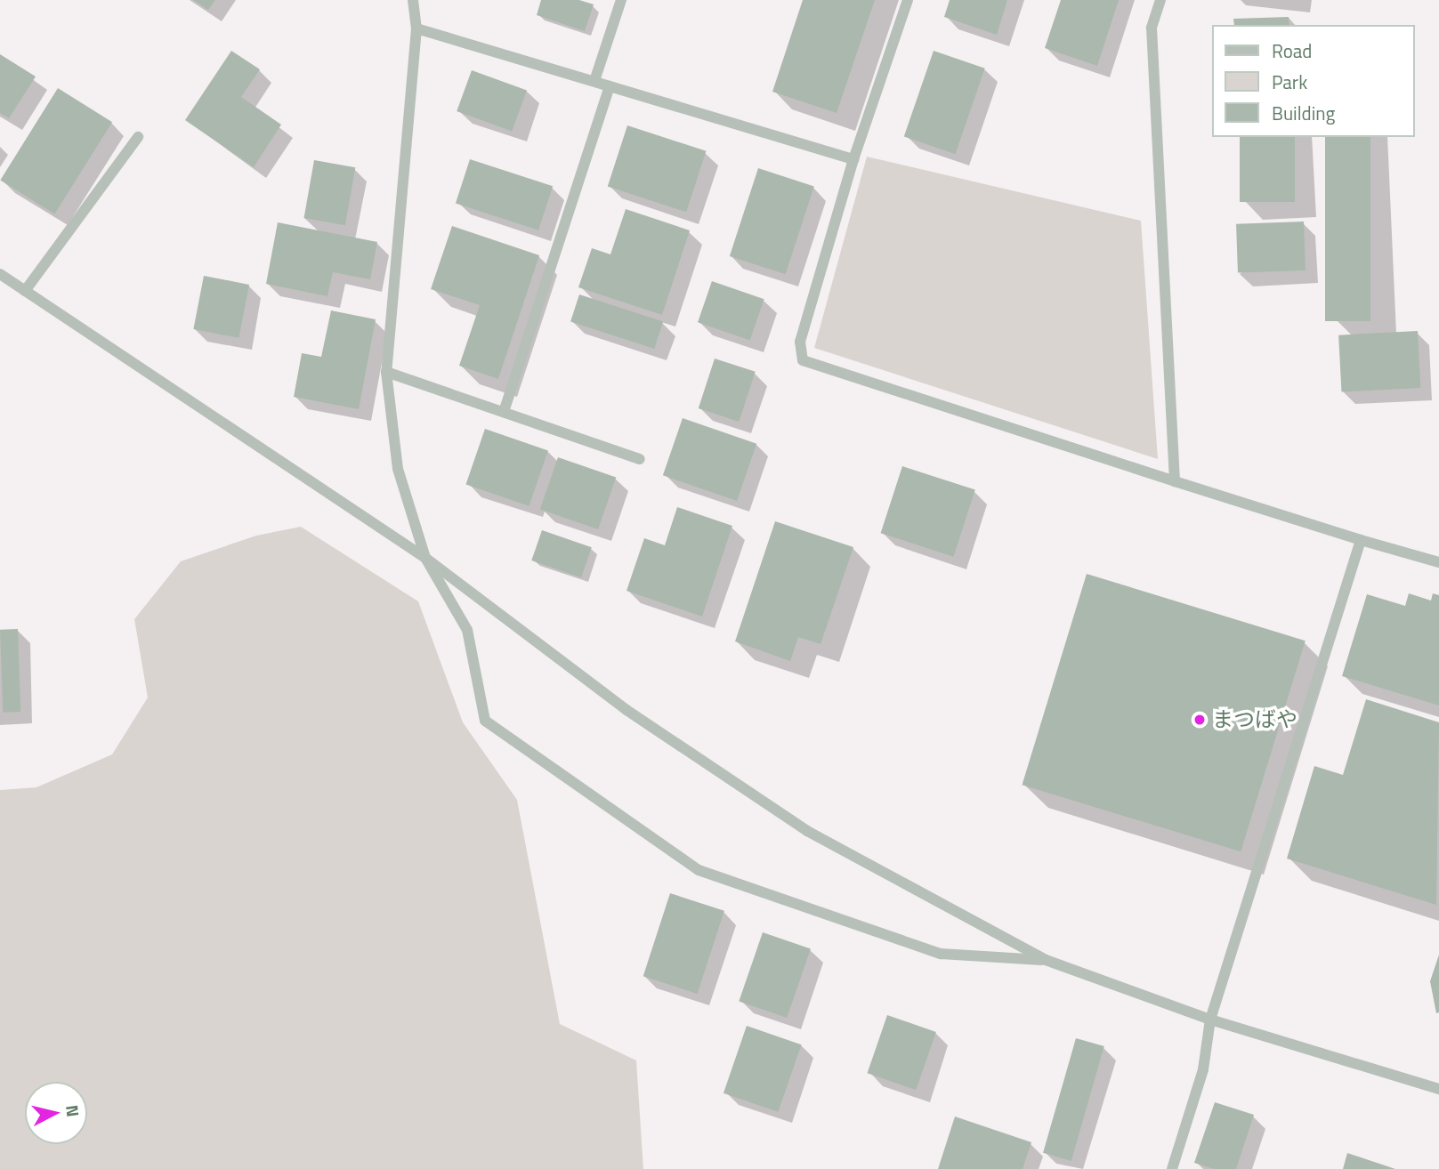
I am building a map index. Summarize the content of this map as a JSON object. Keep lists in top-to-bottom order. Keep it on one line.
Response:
{"places":["まつばや"],"legend":["Road","Park","Building"],"north":"right"}
